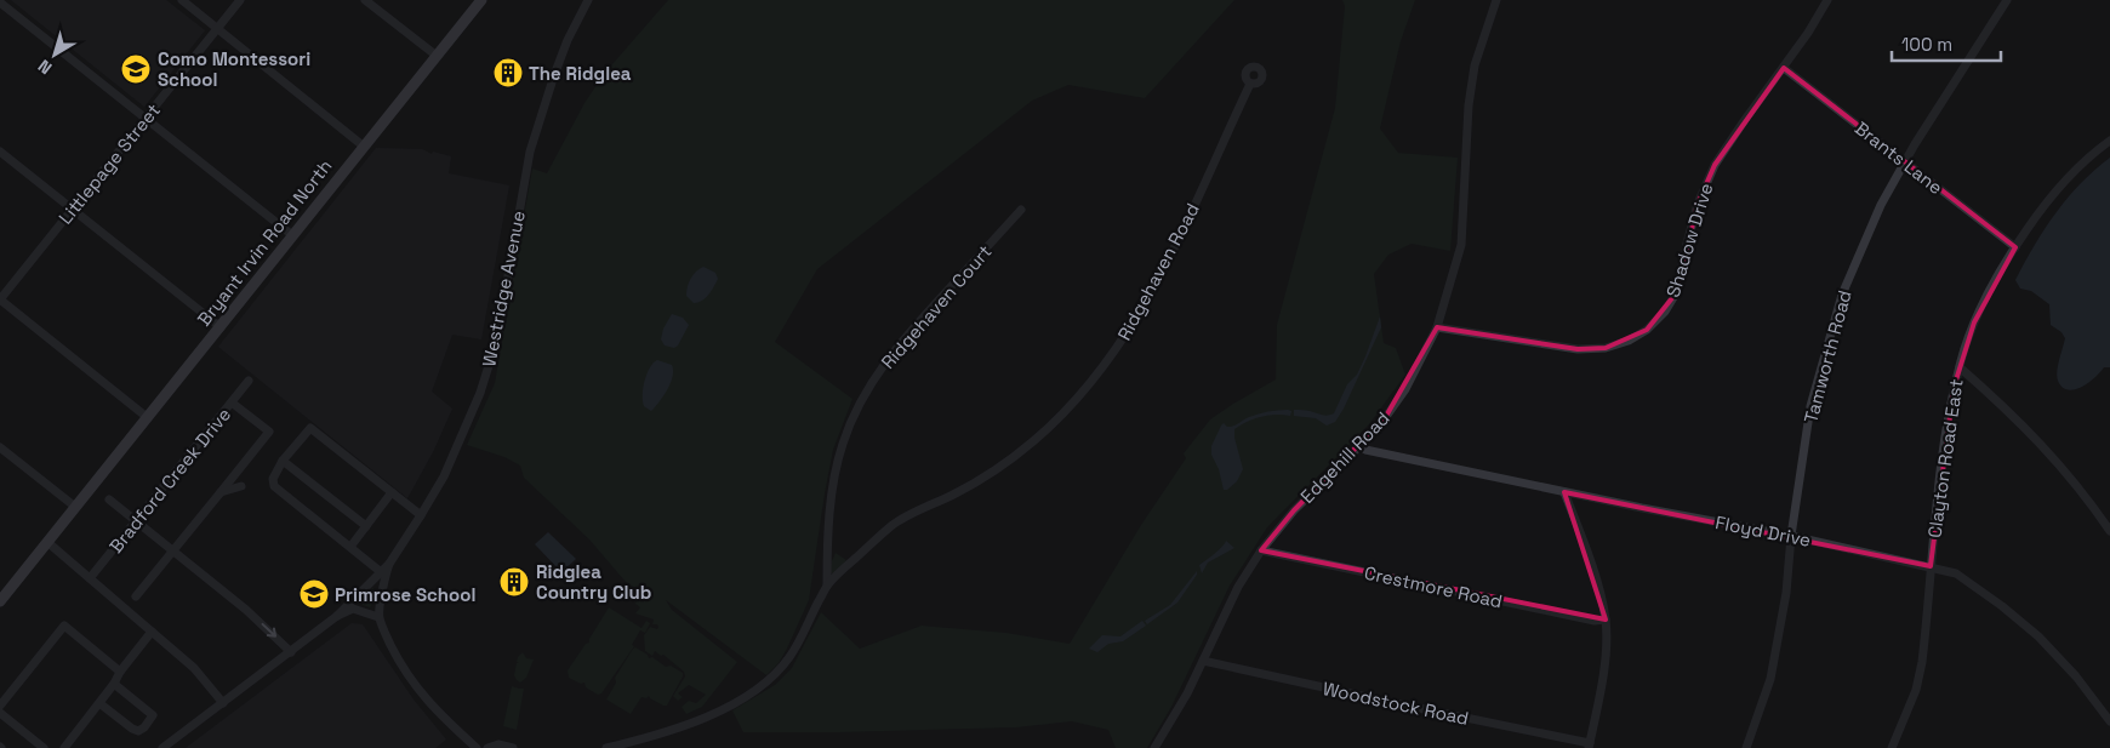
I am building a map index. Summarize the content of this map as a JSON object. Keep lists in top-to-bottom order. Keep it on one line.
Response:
{"streets":{"main road":["Bryant Irvin Road North"],"street":["Brants Lane","Littlepage Street","Shadow Drive","Ridgehaven Road","Westridge Avenue","Ridgehaven Court","Tamworth Road","Edgehill Road","Clayton Road East","Bradford Creek Drive","Floyd Drive","Crestmore Road","Woodstock Road"]},"crossings":[["Brants Lane","Shadow Drive"],["Brants Lane","Tamworth Road"],["Brants Lane","Clayton Road East"],["Shadow Drive","Edgehill Road"],["Ridgehaven Road","Ridgehaven Court"],["Tamworth Road","Floyd Drive"],["Edgehill Road","Floyd Drive"],["Edgehill Road","Crestmore Road"],["Edgehill Road","Woodstock Road"],["Clayton Road East","Floyd Drive"]],"places":{"school or university":["Como Montessori School","Primrose School"],"building":["The Ridglea","Ridglea Country Club"]},"scale_bar":"100 m","north":"bottom left"}
